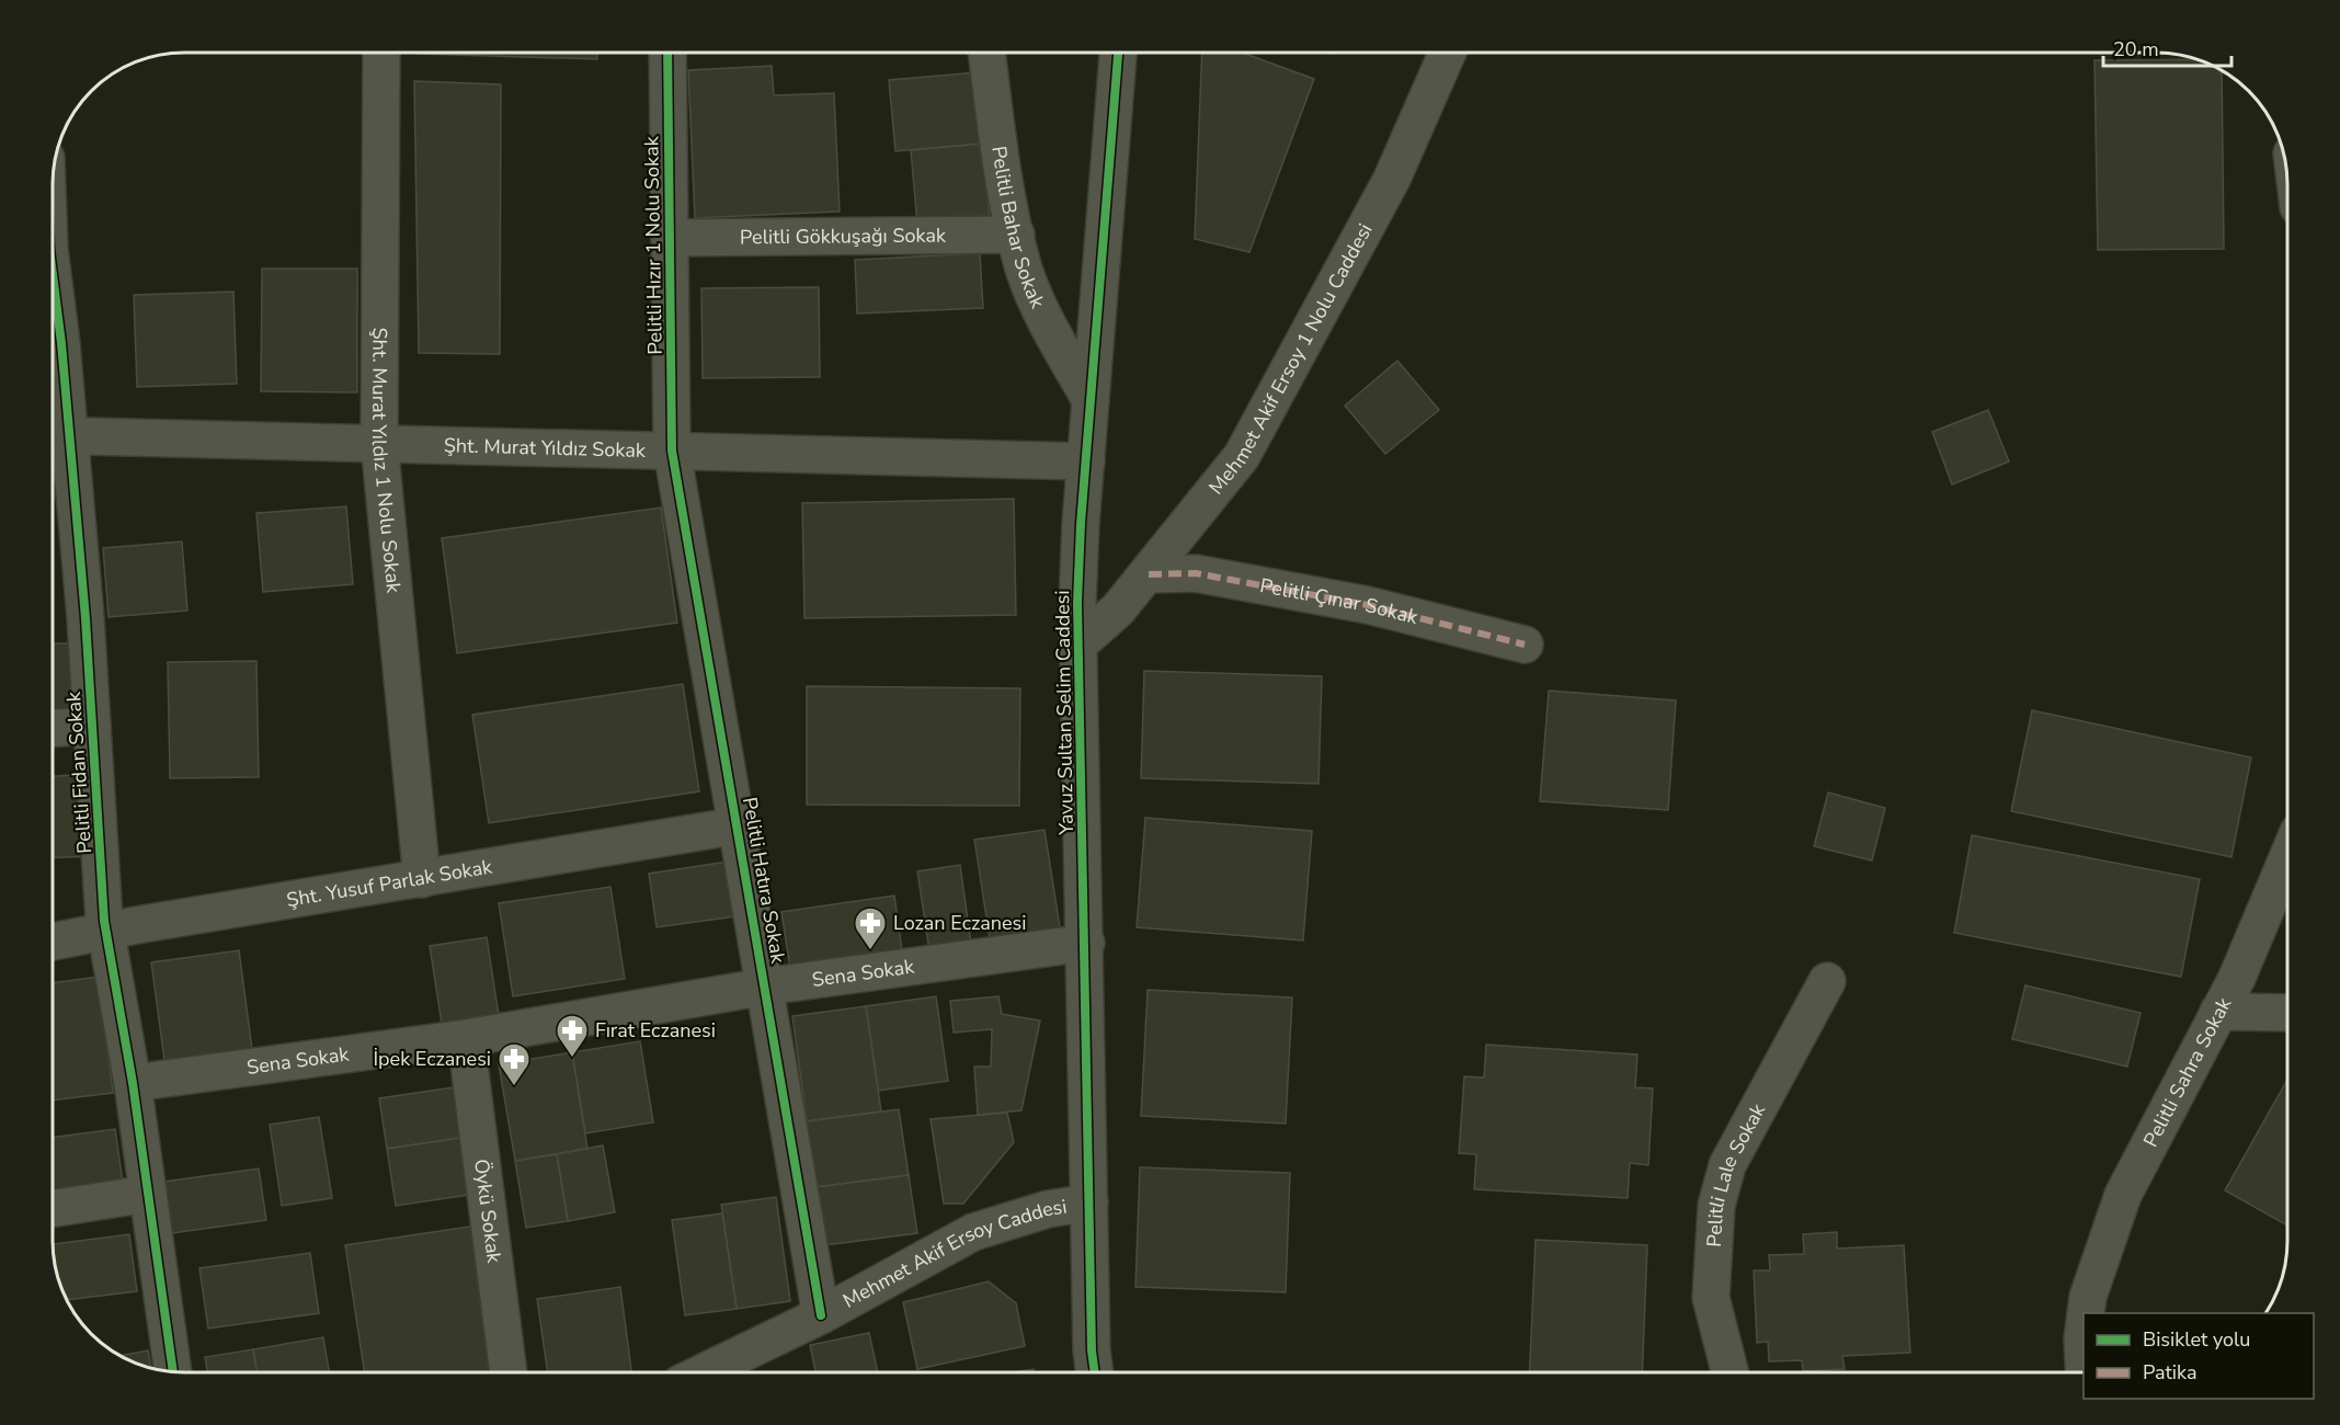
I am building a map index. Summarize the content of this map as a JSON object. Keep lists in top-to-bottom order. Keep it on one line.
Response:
{"streets":{"street":["Pelitli Bahar Sokak","Pelitli Gökkuşağı Sokak","Pelitli Hızır 1 Nolu Sokak","Mehmet Akif Ersoy 1 Nolu Caddesi","Şht. Murat Yıldız Sokak","Şht. Murat Yıldız 1 Nolu Sokak","Pelitli Çınar Sokak","Yavuz Sultan Selim Caddesi","Pelitli Fidan Sokak","Pelitli Hatıra Sokak","Şht. Yusuf Parlak Sokak","Sena Sokak","Pelitli Sahra Sokak","Pelitli Lale Sokak","Öykü Sokak","Mehmet Akif Ersoy Caddesi"]},"crossings":[["Pelitli Bahar Sokak","Pelitli Gökkuşağı Sokak"],["Pelitli Bahar Sokak","Yavuz Sultan Selim Caddesi"],["Pelitli Gökkuşağı Sokak","Pelitli Hızır 1 Nolu Sokak"],["Pelitli Hızır 1 Nolu Sokak","Şht. Murat Yıldız Sokak"],["Pelitli Hızır 1 Nolu Sokak","Pelitli Hatıra Sokak"],["Mehmet Akif Ersoy 1 Nolu Caddesi","Pelitli Çınar Sokak"],["Mehmet Akif Ersoy 1 Nolu Caddesi","Yavuz Sultan Selim Caddesi"],["Şht. Murat Yıldız Sokak","Şht. Murat Yıldız 1 Nolu Sokak"],["Şht. Murat Yıldız Sokak","Yavuz Sultan Selim Caddesi"],["Şht. Murat Yıldız Sokak","Pelitli Fidan Sokak"],["Şht. Murat Yıldız Sokak","Pelitli Hatıra Sokak"],["Şht. Murat Yıldız 1 Nolu Sokak","Şht. Yusuf Parlak Sokak"],["Yavuz Sultan Selim Caddesi","Sena Sokak"],["Yavuz Sultan Selim Caddesi","Mehmet Akif Ersoy Caddesi"],["Pelitli Fidan Sokak","Şht. Yusuf Parlak Sokak"],["Pelitli Fidan Sokak","Sena Sokak"],["Pelitli Hatıra Sokak","Şht. Yusuf Parlak Sokak"],["Pelitli Hatıra Sokak","Sena Sokak"],["Pelitli Hatıra Sokak","Mehmet Akif Ersoy Caddesi"],["Sena Sokak","Öykü Sokak"]],"places":{"pharmacy":["Lozan Eczanesi","Fırat Eczanesi","İpek Eczanesi"]},"legend":["Bisiklet yolu","Patika"],"scale_bar":"20 m"}
